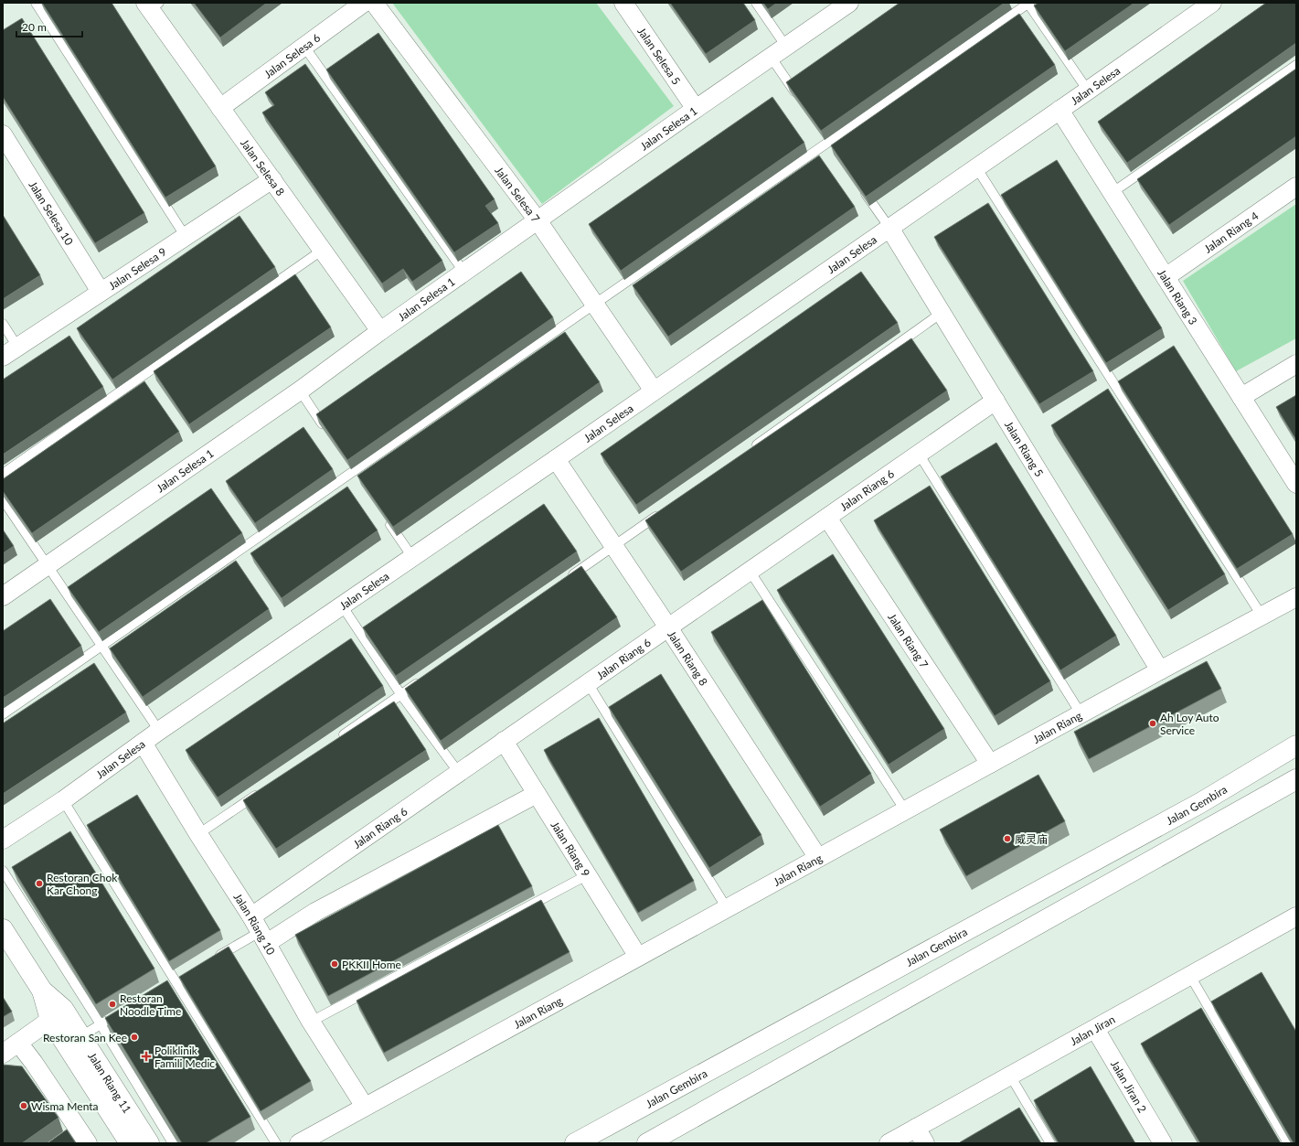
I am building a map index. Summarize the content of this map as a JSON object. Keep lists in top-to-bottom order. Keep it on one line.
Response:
{"streets":{"main road":["Jalan Gembira","Jalan Riang 11"],"street":["Jalan Selesa 6","Jalan Selesa 5","Jalan Selesa","Jalan Selesa 1","Jalan Selesa 8","Jalan Selesa 7","Jalan Selesa 10","Jalan Riang 4","Jalan Selesa 9","Jalan Riang 3","Jalan Riang 5","Jalan Riang 6","Jalan Riang 7","Jalan Riang 8","Jalan Riang","Jalan Riang 9","Jalan Riang 10","Jalan Jiran","Jalan Jiran 2"]},"crossings":[["Jalan Selesa 6","Jalan Selesa 8"],["Jalan Selesa 5","Jalan Selesa 1"],["Jalan Selesa","Jalan Selesa 7"],["Jalan Selesa","Jalan Riang 3"],["Jalan Selesa","Jalan Riang 5"],["Jalan Selesa","Jalan Riang 8"],["Jalan Selesa","Jalan Riang 10"],["Jalan Selesa 1","Jalan Selesa 8"],["Jalan Selesa 1","Jalan Selesa 7"],["Jalan Selesa 8","Jalan Selesa 9"],["Jalan Selesa 10","Jalan Selesa 9"],["Jalan Riang 4","Jalan Riang 3"],["Jalan Riang 5","Jalan Riang 6"],["Jalan Riang 5","Jalan Riang"],["Jalan Riang 6","Jalan Riang 7"],["Jalan Riang 6","Jalan Riang 8"],["Jalan Riang 6","Jalan Riang 9"],["Jalan Riang 6","Jalan Riang 10"],["Jalan Riang 7","Jalan Riang"],["Jalan Riang 8","Jalan Riang"],["Jalan Riang","Jalan Riang 9"],["Jalan Riang","Jalan Riang 10"],["Jalan Jiran","Jalan Jiran 2"]],"places":{"other":["Ah Loy Auto Service","威灵庙","Restoran Chok Kar Chong","PKKII Home","Restoran Noodle Time","Restoran San Kee","Wisma Menta"],"health":["Poliklinik Famili Medic"]},"scale_bar":"20 m"}
